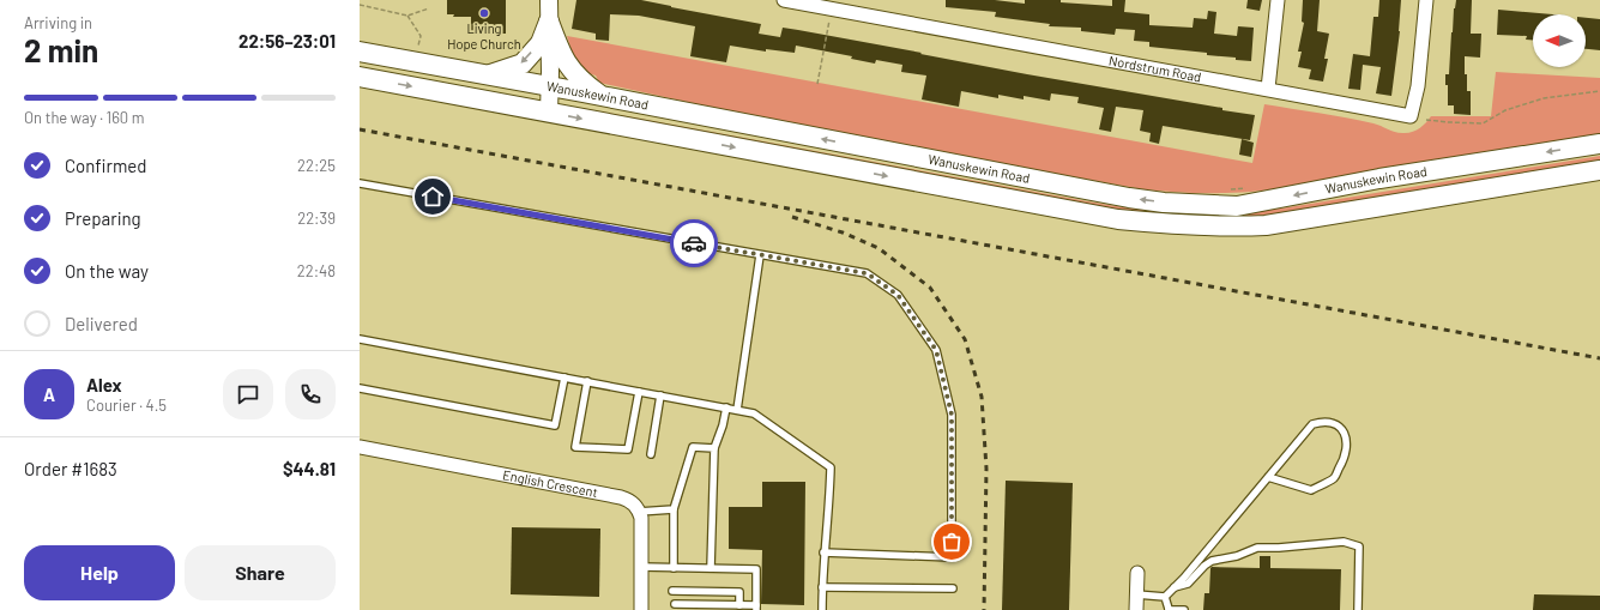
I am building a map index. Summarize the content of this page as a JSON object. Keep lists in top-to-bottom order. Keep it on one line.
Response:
{"streets":{"main road":["Wanuskewin Road"],"street":["Nordstrum Road","English Crescent"]},"places":["Living Hope Church"],"north":"left","page":{"heading":["2 min","Arriving in","22:56–23:01"],"panel":["Alex","Courier · 4.5","Order #1683","$44.81"],"bar":"On the way · 160 m","list":[["Confirmed","22:25"],["Preparing","22:39"],["On the way","22:48"],"Delivered"],"round":"A","buttons":["Help","Share"]}}
